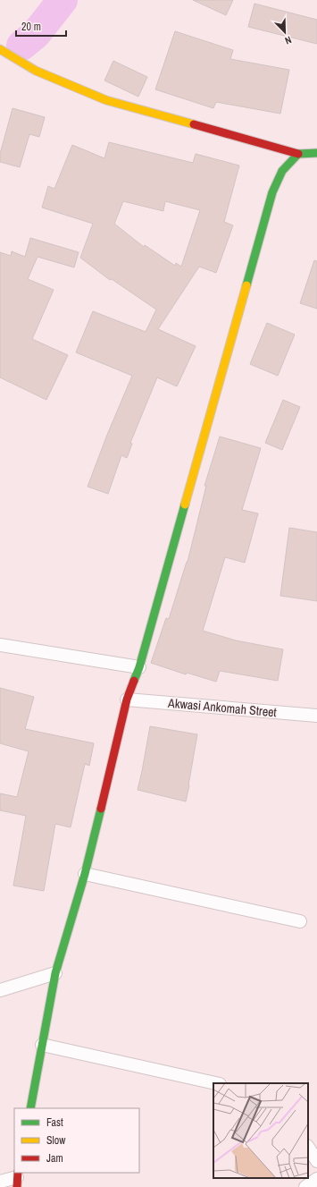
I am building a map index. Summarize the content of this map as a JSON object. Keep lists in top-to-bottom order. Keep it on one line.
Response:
{"streets":{"street":["Akwasi Ankomah Street"]},"legend":["Fast","Slow","Jam"],"scale_bar":"20 m","north":"bottom right"}
